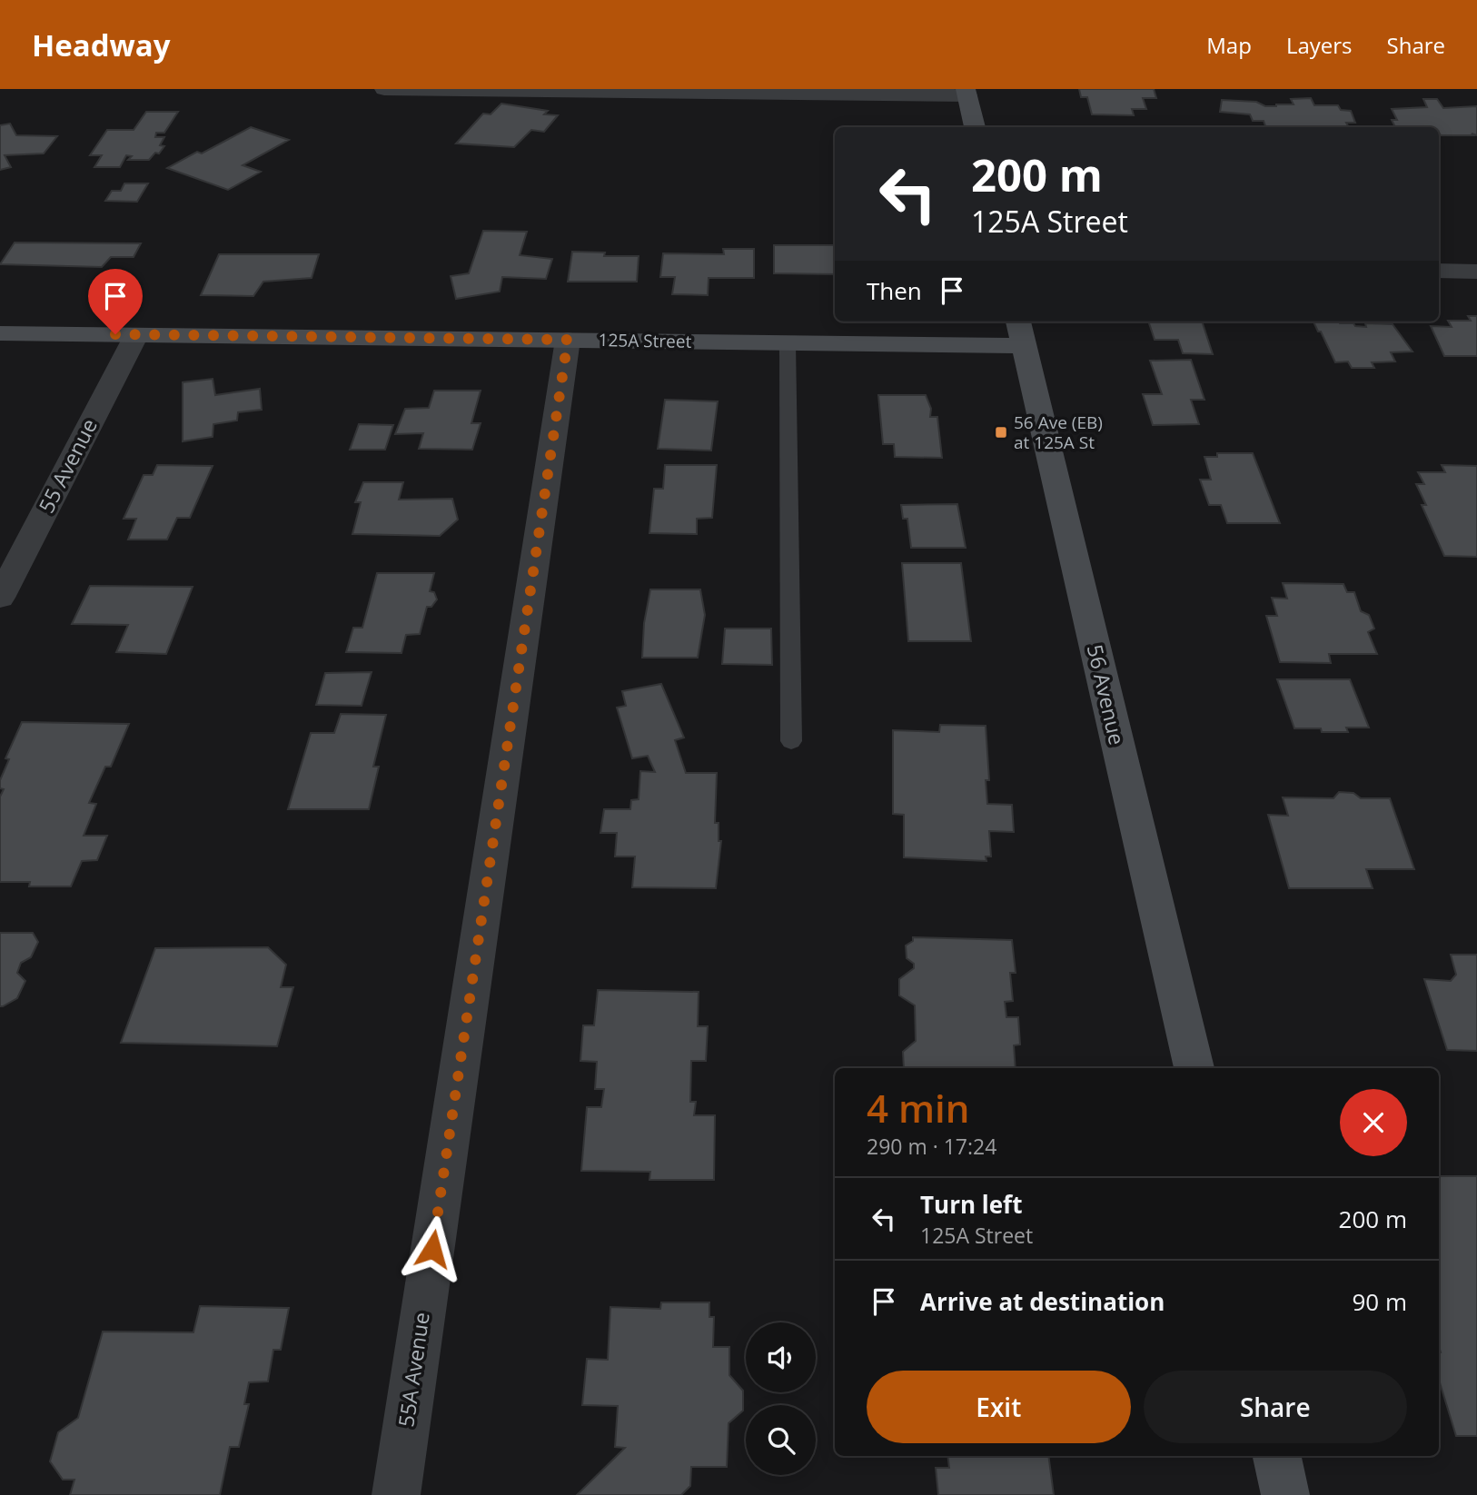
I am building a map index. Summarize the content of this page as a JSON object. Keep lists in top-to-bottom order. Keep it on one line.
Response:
{"streets":{"street":["125A Street","55 Avenue","56 Avenue","55A Avenue"]},"crossings":[["125A Street","55 Avenue"],["125A Street","56 Avenue"],["125A Street","55A Avenue"]],"places":{"transit":["56 Ave (EB) at 125A St"]},"page":{"header":"Headway","nav":["Map","Layers","Share"],"turn":["200 m","125A Street"],"then":"Then","heading":["4 min","290 m · 17:24"],"list":[{"name":"Turn left","note":"125A Street","value":"200 m"},{"name":"Arrive at destination","value":"90 m"}],"buttons":["Exit","Share"]}}
